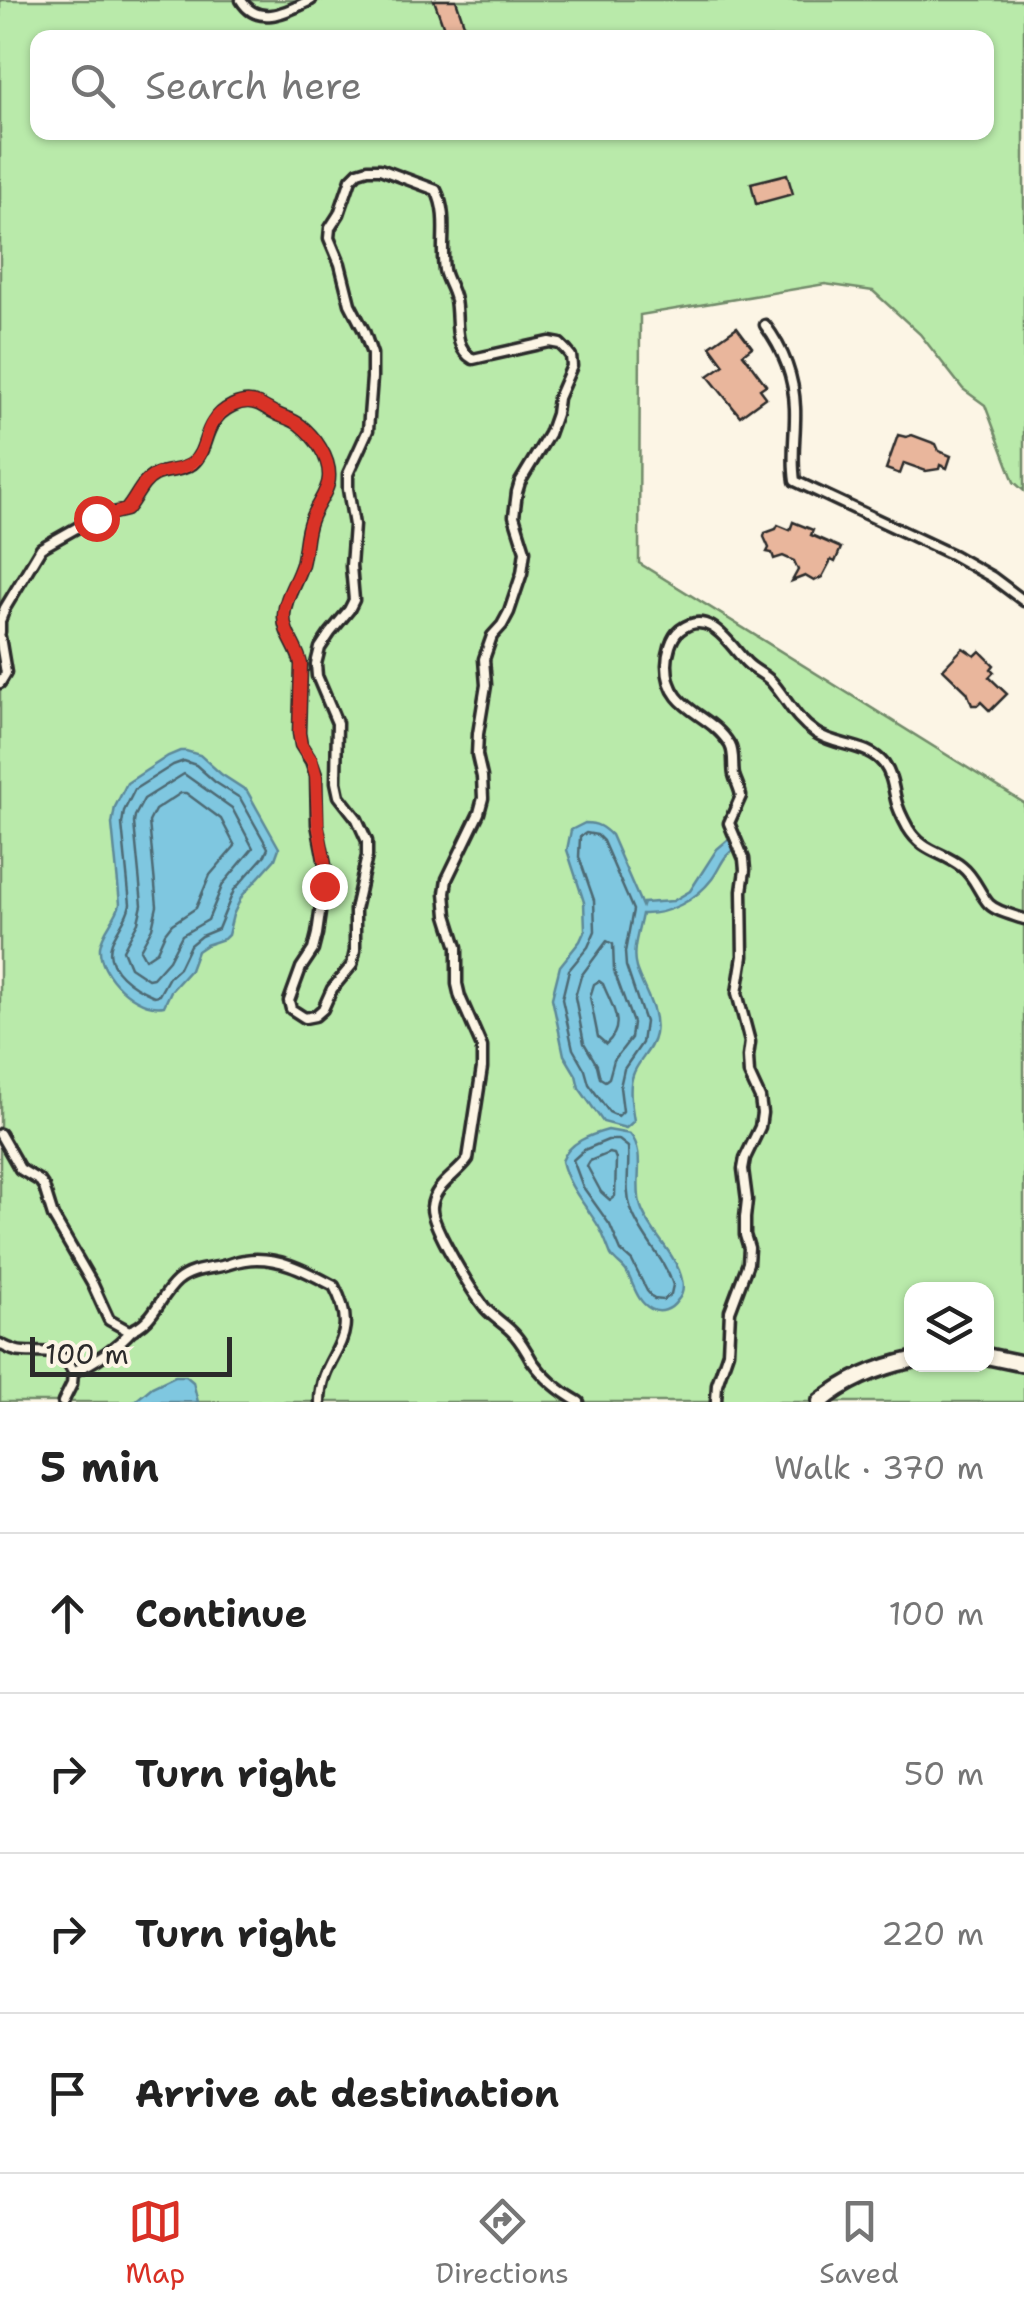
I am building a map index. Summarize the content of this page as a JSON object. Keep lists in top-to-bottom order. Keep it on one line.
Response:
{"scale_bar":"100 m","page":{"search":"Search here","scale":"100 m","heading":["5 min","Walk · 370 m"],"list":[["Continue","100 m"],["Turn right","50 m"],["Turn right","220 m"],"Arrive at destination"],"nav":["Map","Directions","Saved"]}}
